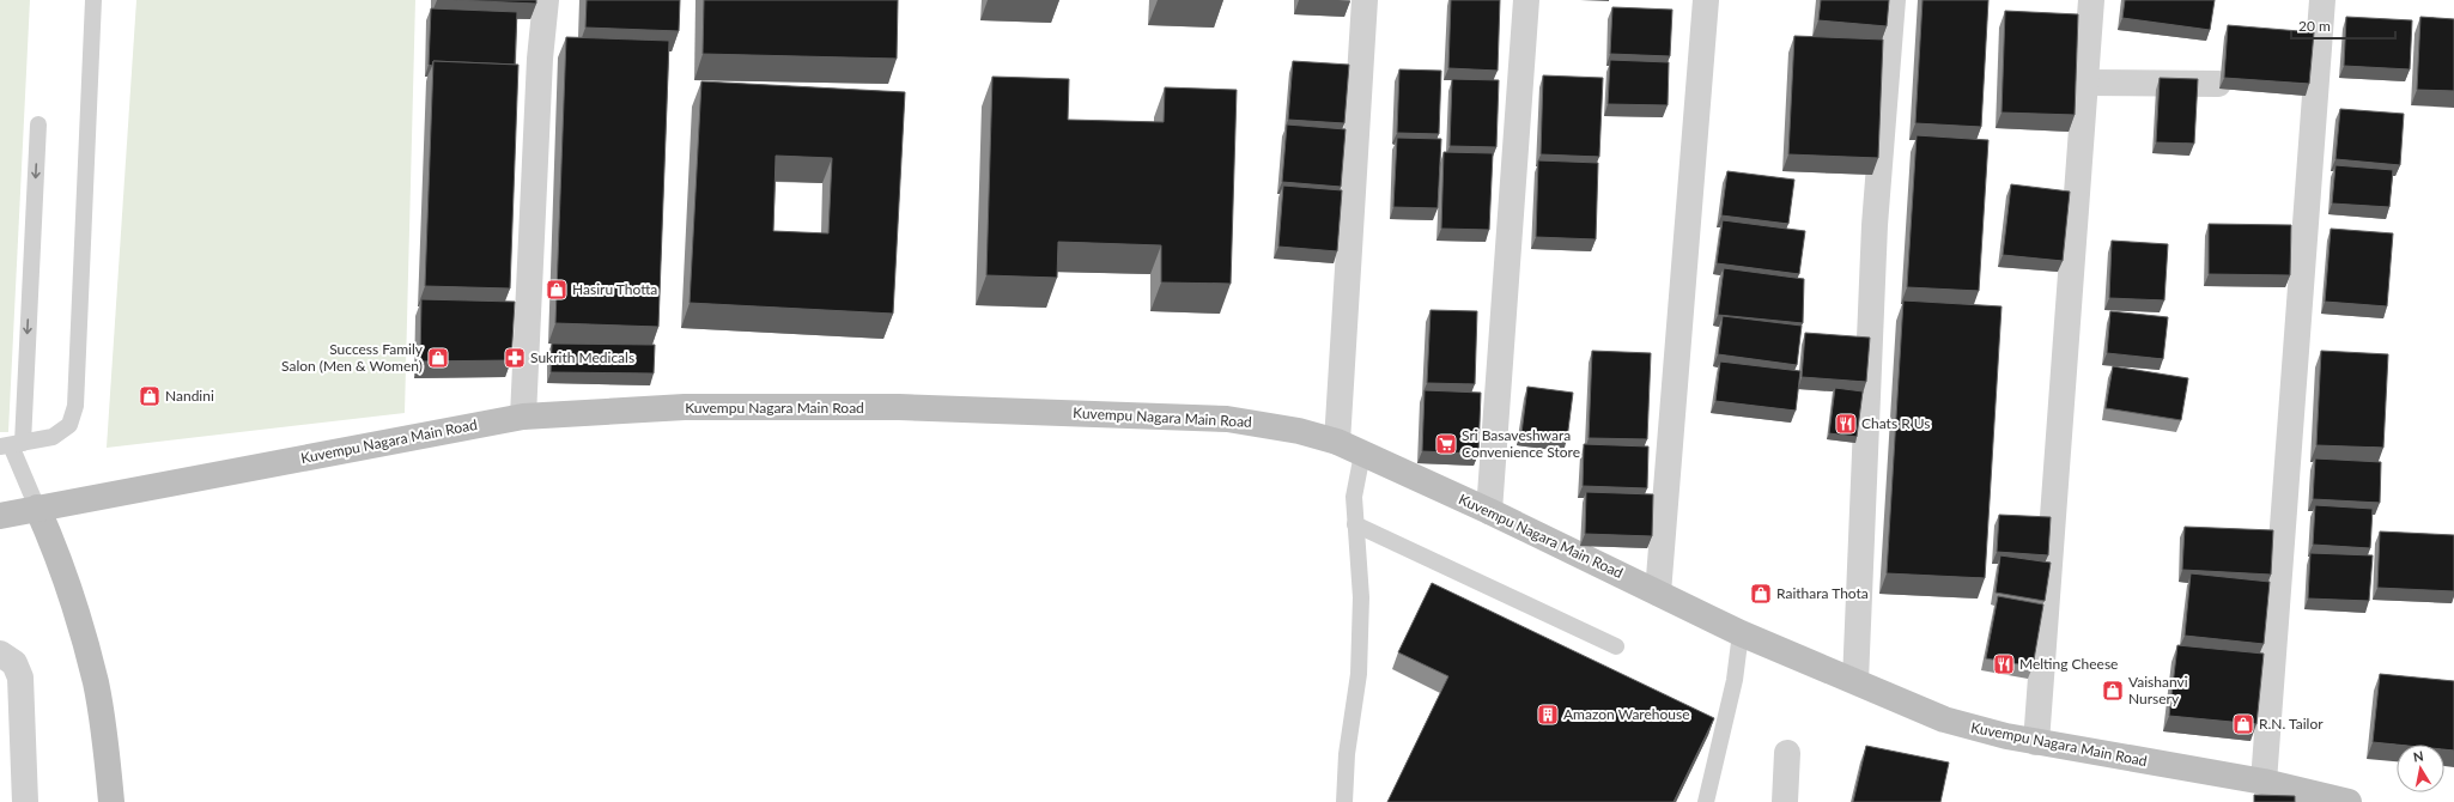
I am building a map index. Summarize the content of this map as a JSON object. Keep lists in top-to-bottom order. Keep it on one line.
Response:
{"streets":{"street":["Kuvempu Nagara Main Road"]},"places":{"shop":["Hasiru Thotta","Success Family Salon (Men & Women)","Nandini","Raithara Thota","Vaishanvi Nursery","R.N. Tailor"],"pharmacy":["Sukrith Medicals"],"restaurant":["Chats R Us","Melting Cheese"],"supermarket":["Sri Basaveshwara Convenience Store"],"building":["Amazon Warehouse"]},"scale_bar":"20 m","north":"top"}
